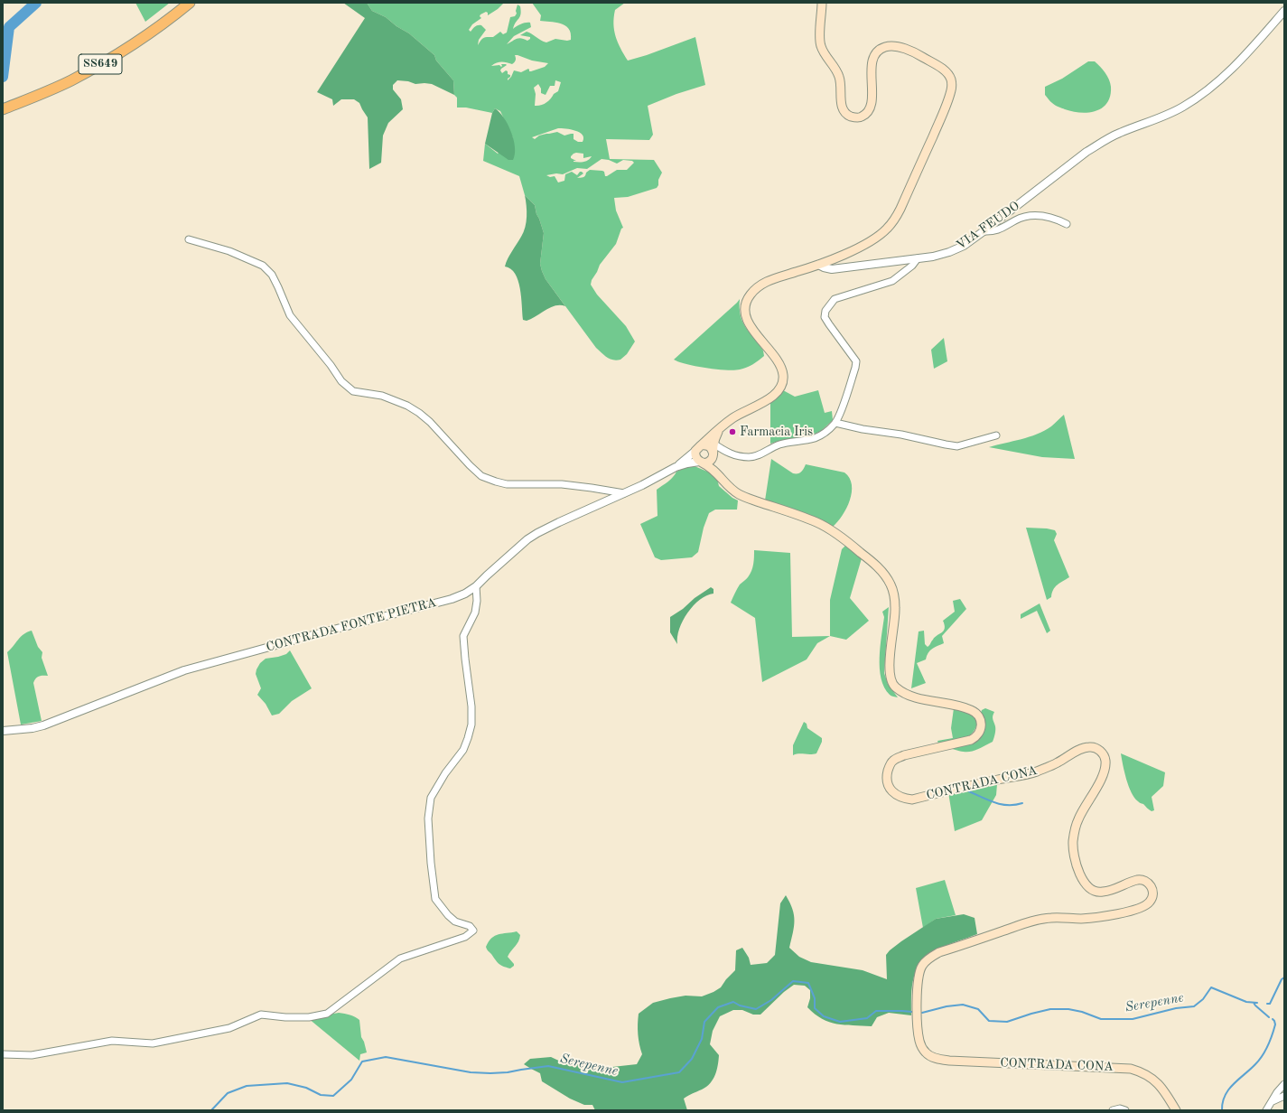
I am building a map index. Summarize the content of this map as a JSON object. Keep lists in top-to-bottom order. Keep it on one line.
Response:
{"streets":{"highway":["SS649"],"main road":["CONTRADA CONA"],"street":["VIA FEUDO","CONTRADA FONTE PIETRA"]},"water":["Serepenne"],"places":["Farmacia Iris"]}
